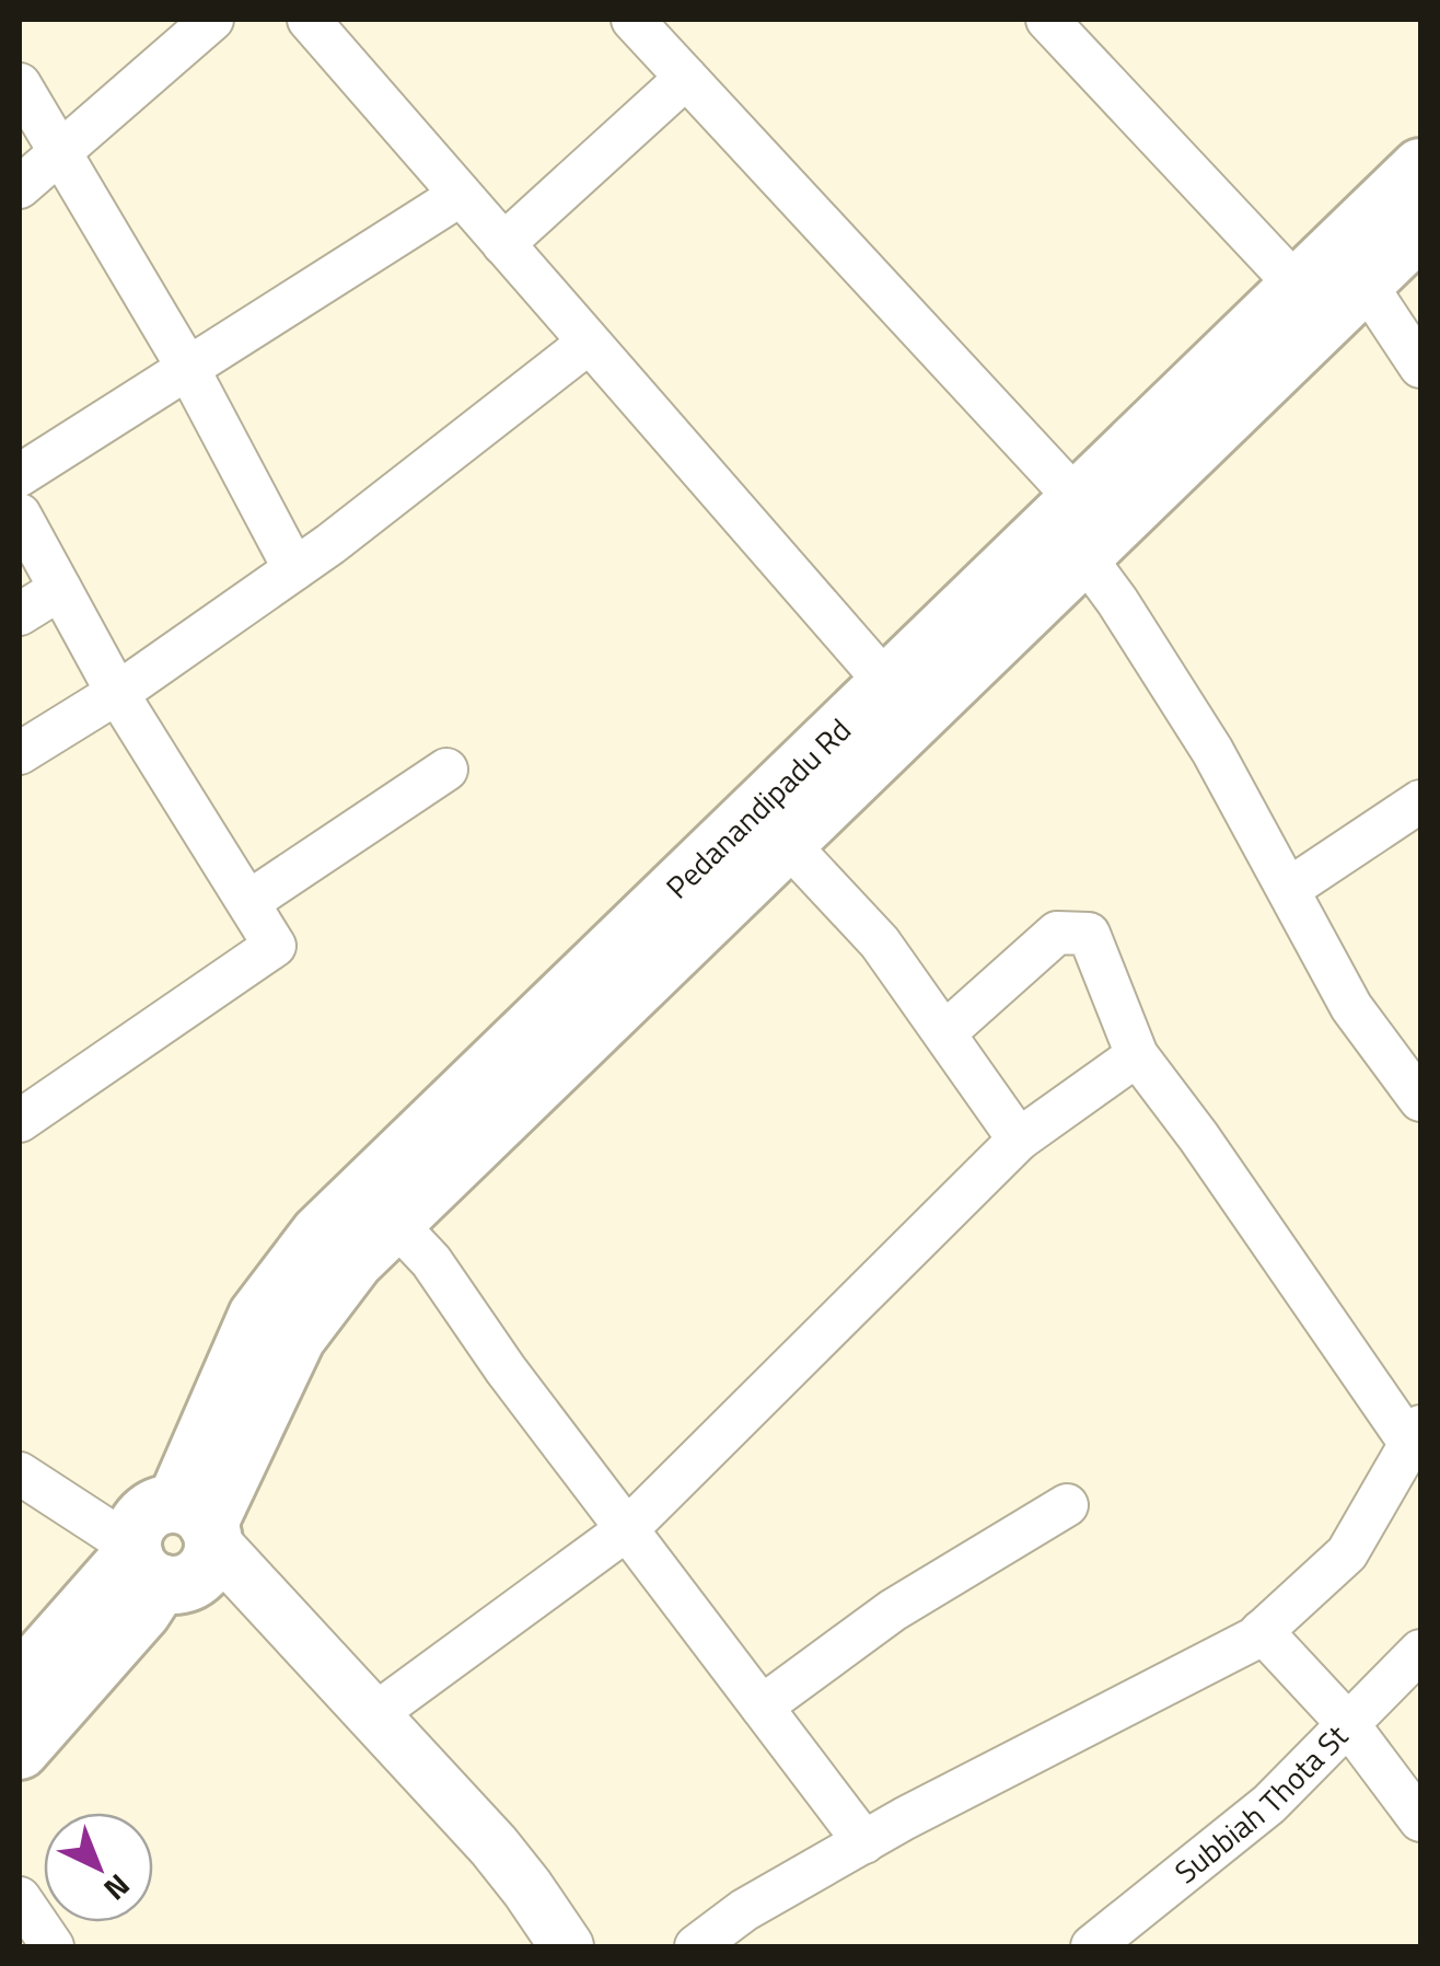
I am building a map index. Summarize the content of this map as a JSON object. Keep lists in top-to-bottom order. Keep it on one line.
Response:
{"streets":{"main road":["Pedanandipadu Rd"],"street":["Subbiah Thota St"]},"north":"bottom right"}
